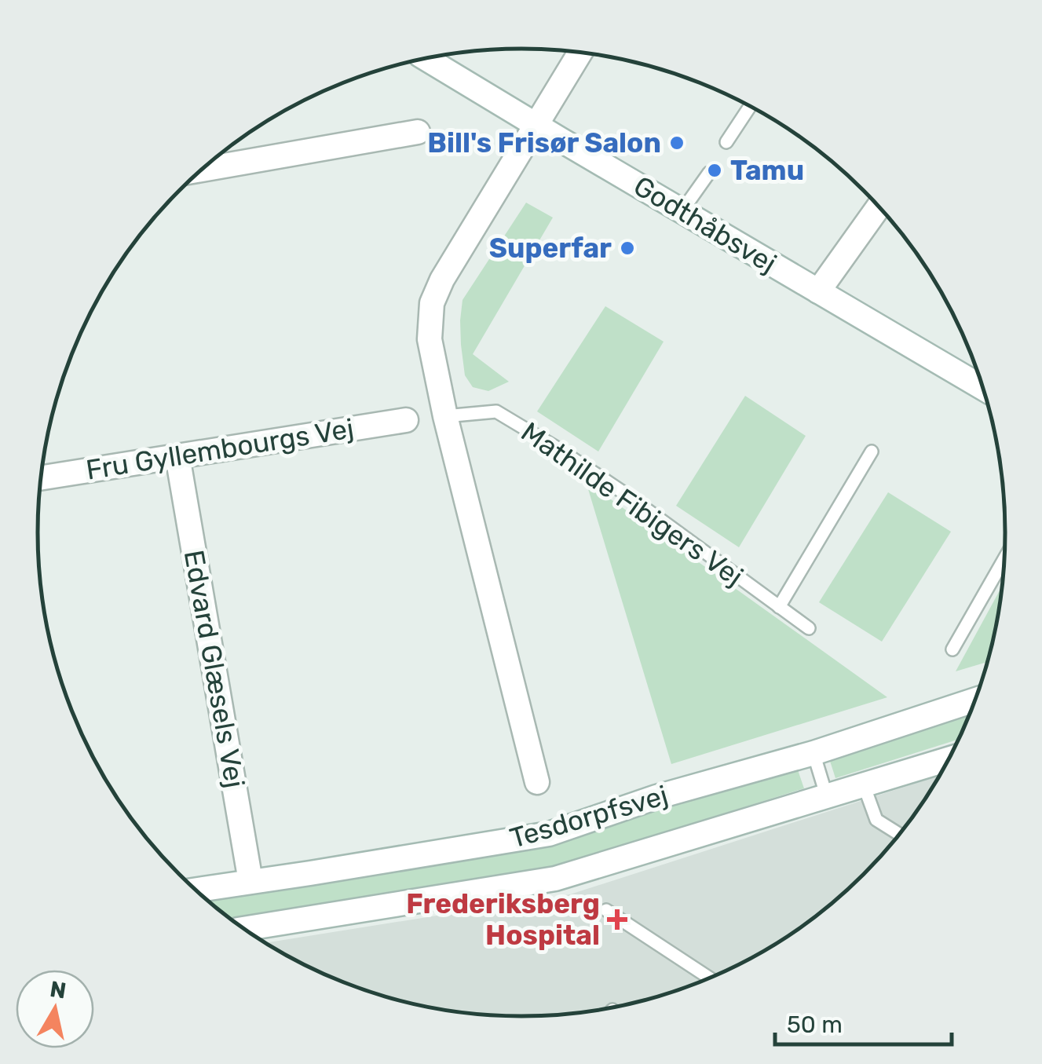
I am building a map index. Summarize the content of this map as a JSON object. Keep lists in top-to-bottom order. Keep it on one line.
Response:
{"streets":{"street":["Godthåbsvej","Fru Gyllembourgs Vej","Edvard Glæsels Vej","Tesdorpfsvej"],"lane":["Mathilde Fibigers Vej"]},"crossings":[["Fru Gyllembourgs Vej","Edvard Glæsels Vej"],["Edvard Glæsels Vej","Tesdorpfsvej"]],"places":{"other":["Bill's Frisør Salon","Tamu","Superfar"],"health":["Frederiksberg Hospital"]},"scale_bar":"50 m","north":"top"}
